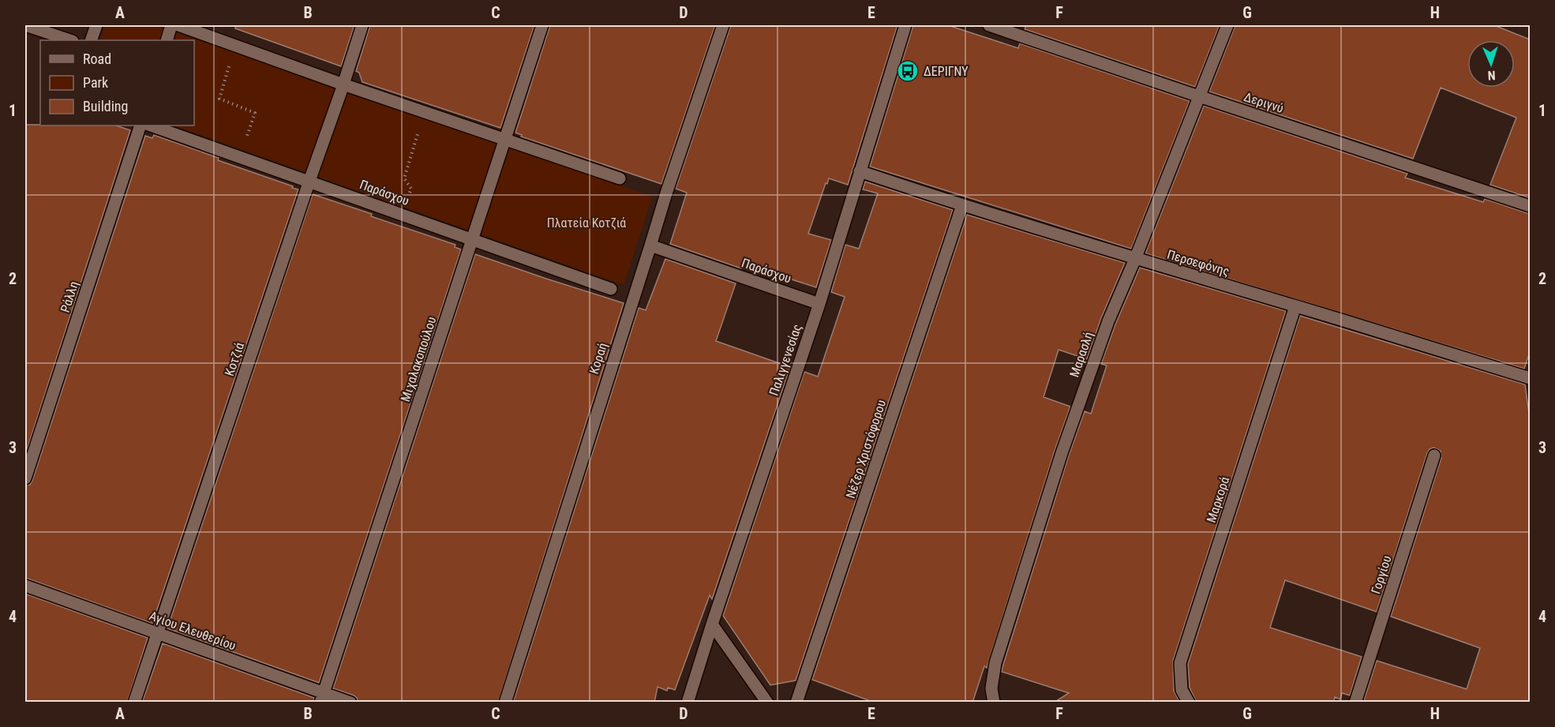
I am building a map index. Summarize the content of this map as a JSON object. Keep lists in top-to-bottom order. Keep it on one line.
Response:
{"streets":{"street":["Δεριγνύ","Παράσχου","Περσεφόνης","Ράλλη","Μαρασλή","Κοραή","Κοτζιά","Μιχαλακοπούλου","Παλιγγενεσίας","Nέζερ Χριστόφορου","Μαρκορά","Γοργίου","Αγίου Ελευθερίου"]},"crossings":[["Δεριγνύ","Μαρασλή"],["Παράσχου","Κοραή"],["Παράσχου","Κοτζιά"],["Παράσχου","Μιχαλακοπούλου"],["Παράσχου","Παλιγγενεσίας"],["Περσεφόνης","Μαρασλή"],["Περσεφόνης","Παλιγγενεσίας"],["Περσεφόνης","Nέζερ Χριστόφορου"],["Περσεφόνης","Μαρκορά"],["Κοτζιά","Αγίου Ελευθερίου"],["Μιχαλακοπούλου","Αγίου Ελευθερίου"]],"parks":["Πλατεία Κοτζιά"],"places":{"bus stop":["ΔΕΡΙΓΝΥ"]},"legend":["Road","Park","Building"],"north":"bottom","grid":{"columns":["A","B","C","D","E","F","G","H"],"rows":["1","2","3","4"]}}
